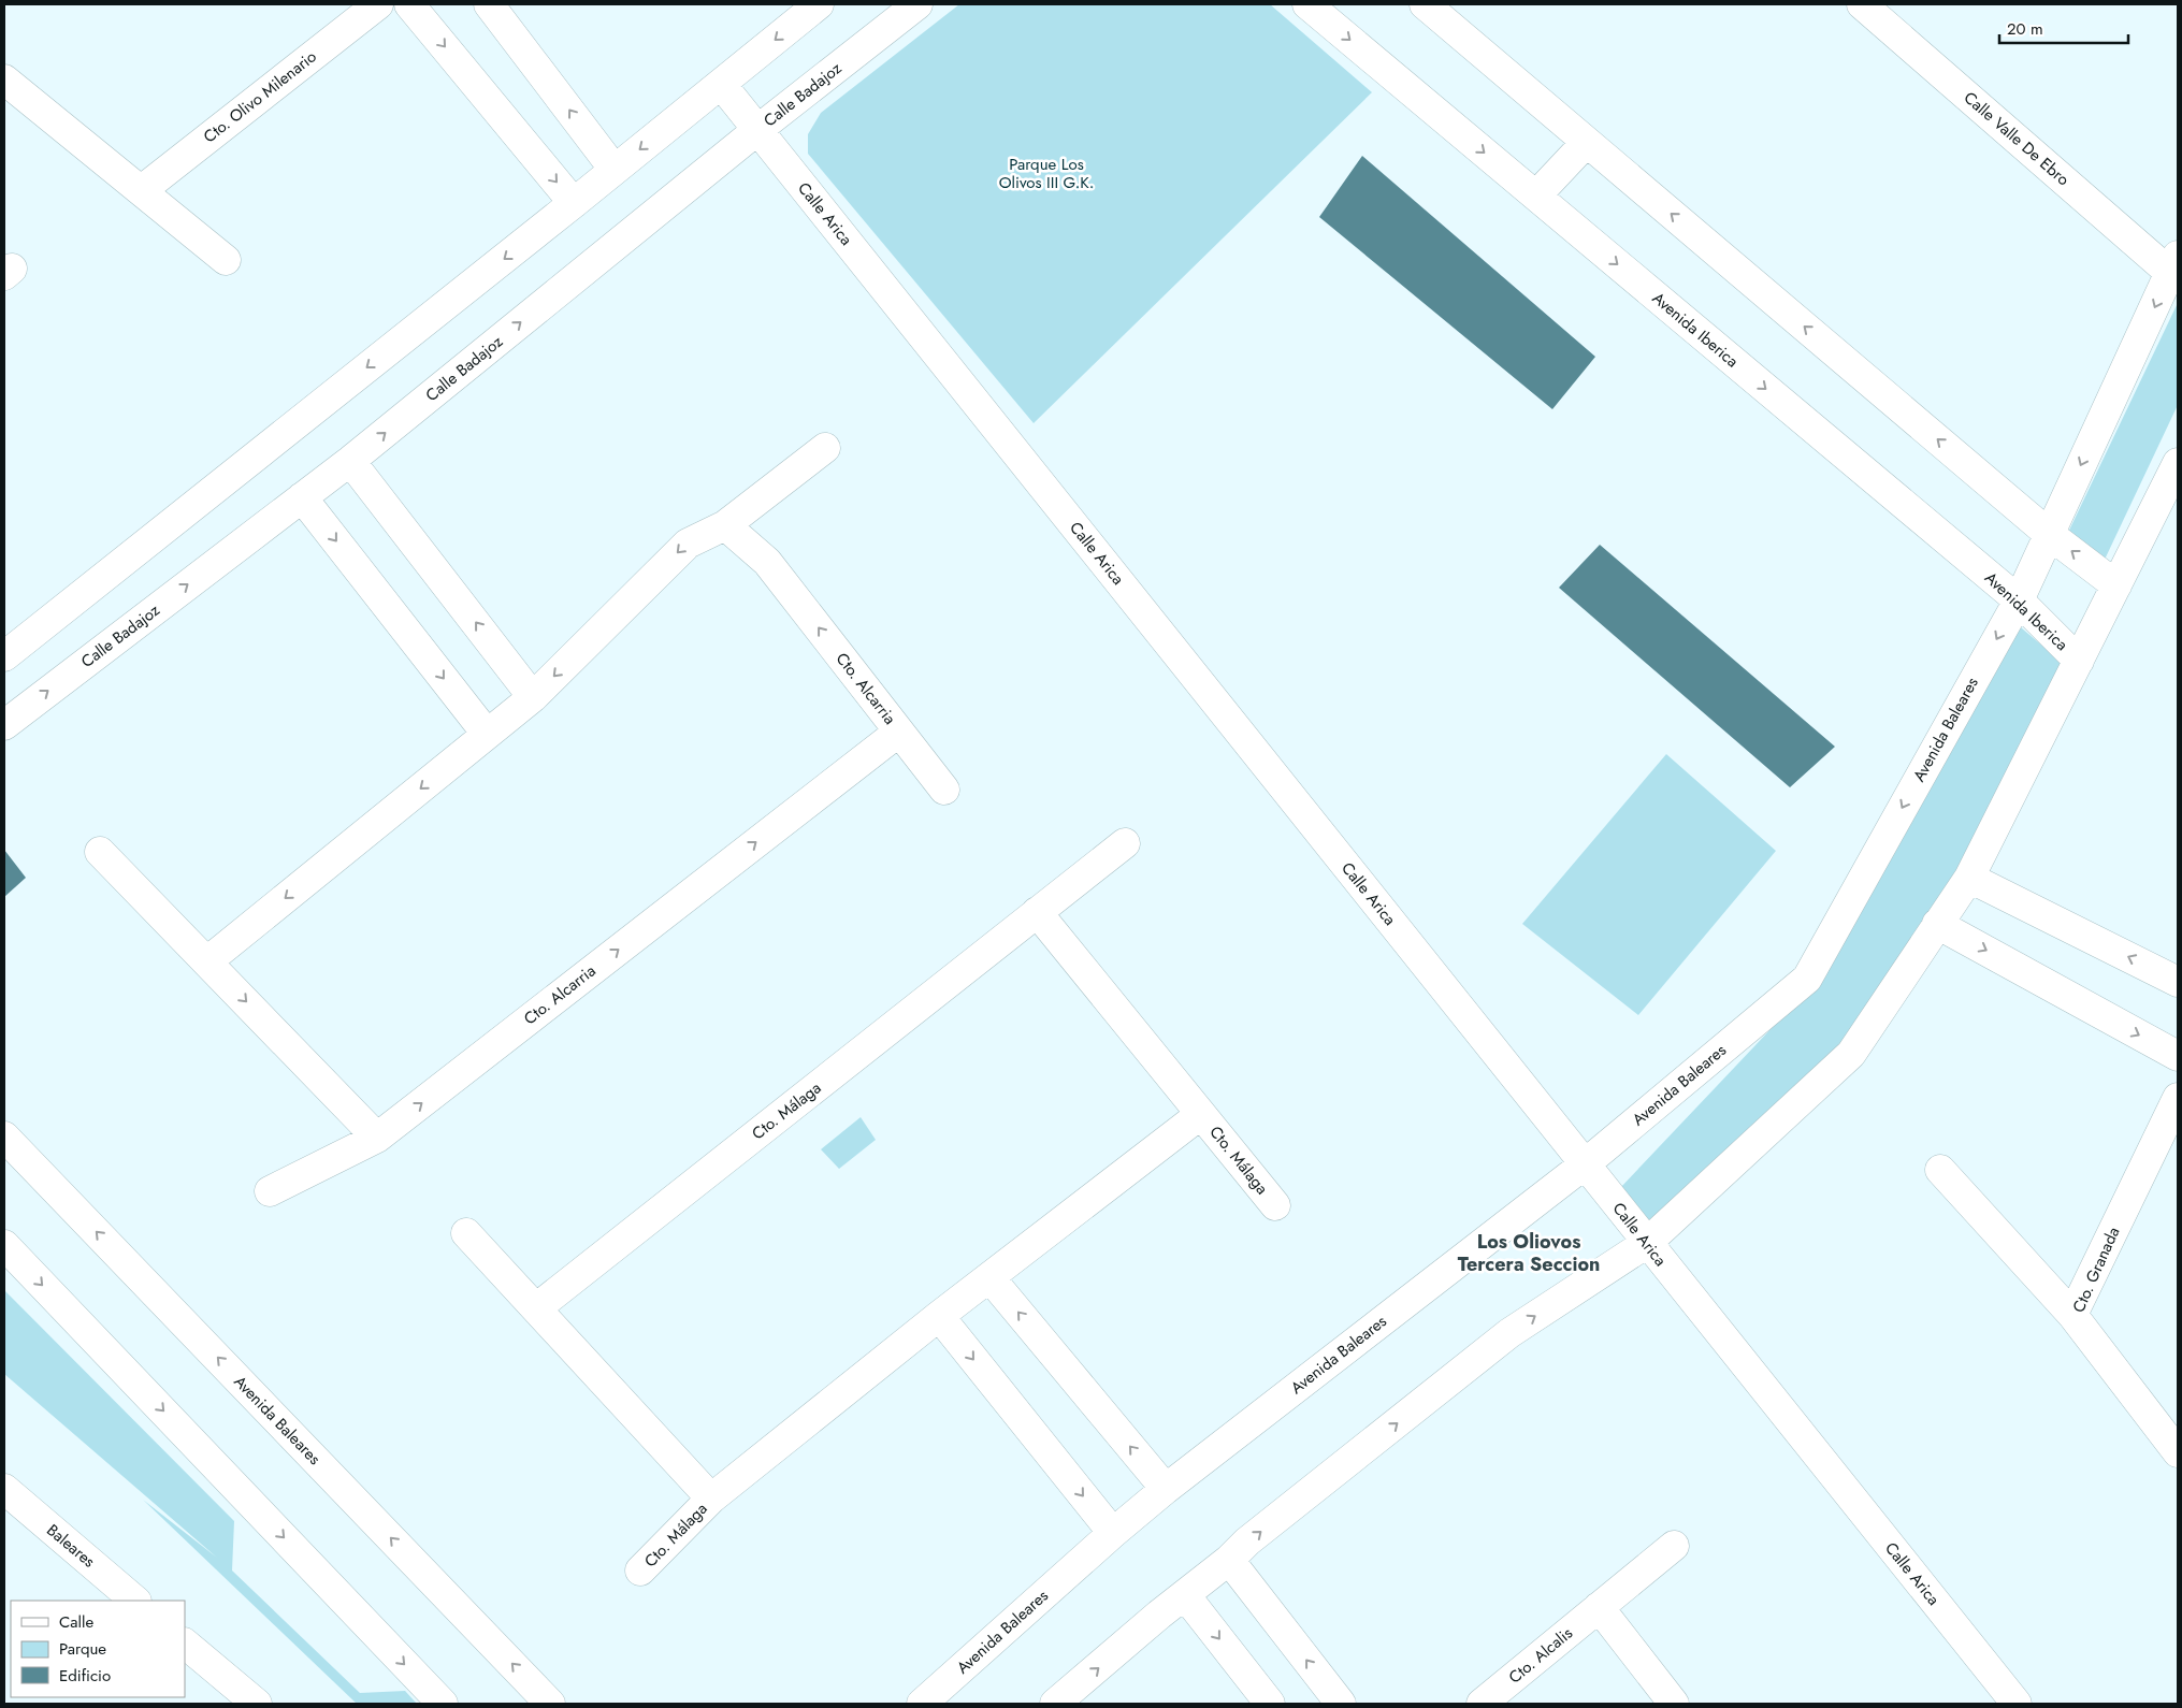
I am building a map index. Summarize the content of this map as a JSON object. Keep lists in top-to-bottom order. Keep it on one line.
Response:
{"streets":{"street":["Calle Badajoz","Cto. Olivo Milenario","Calle Valle De Ebro","Calle Arica","Avenida Iberica","Cto. Alcarria","Avenida Baleares","Cto. Málaga","Cto. Granada","Baleares","Cto. Alcalis"]},"crossings":[["Calle Badajoz","Calle Arica"],["Calle Valle De Ebro","Avenida Baleares"],["Calle Arica","Avenida Baleares"],["Avenida Iberica","Avenida Baleares"]],"districts":["Los Oliovos Tercera Seccion"],"parks":["Parque Los Olivos III G.K."],"legend":["Calle","Parque","Edificio"],"scale_bar":"20 m"}
